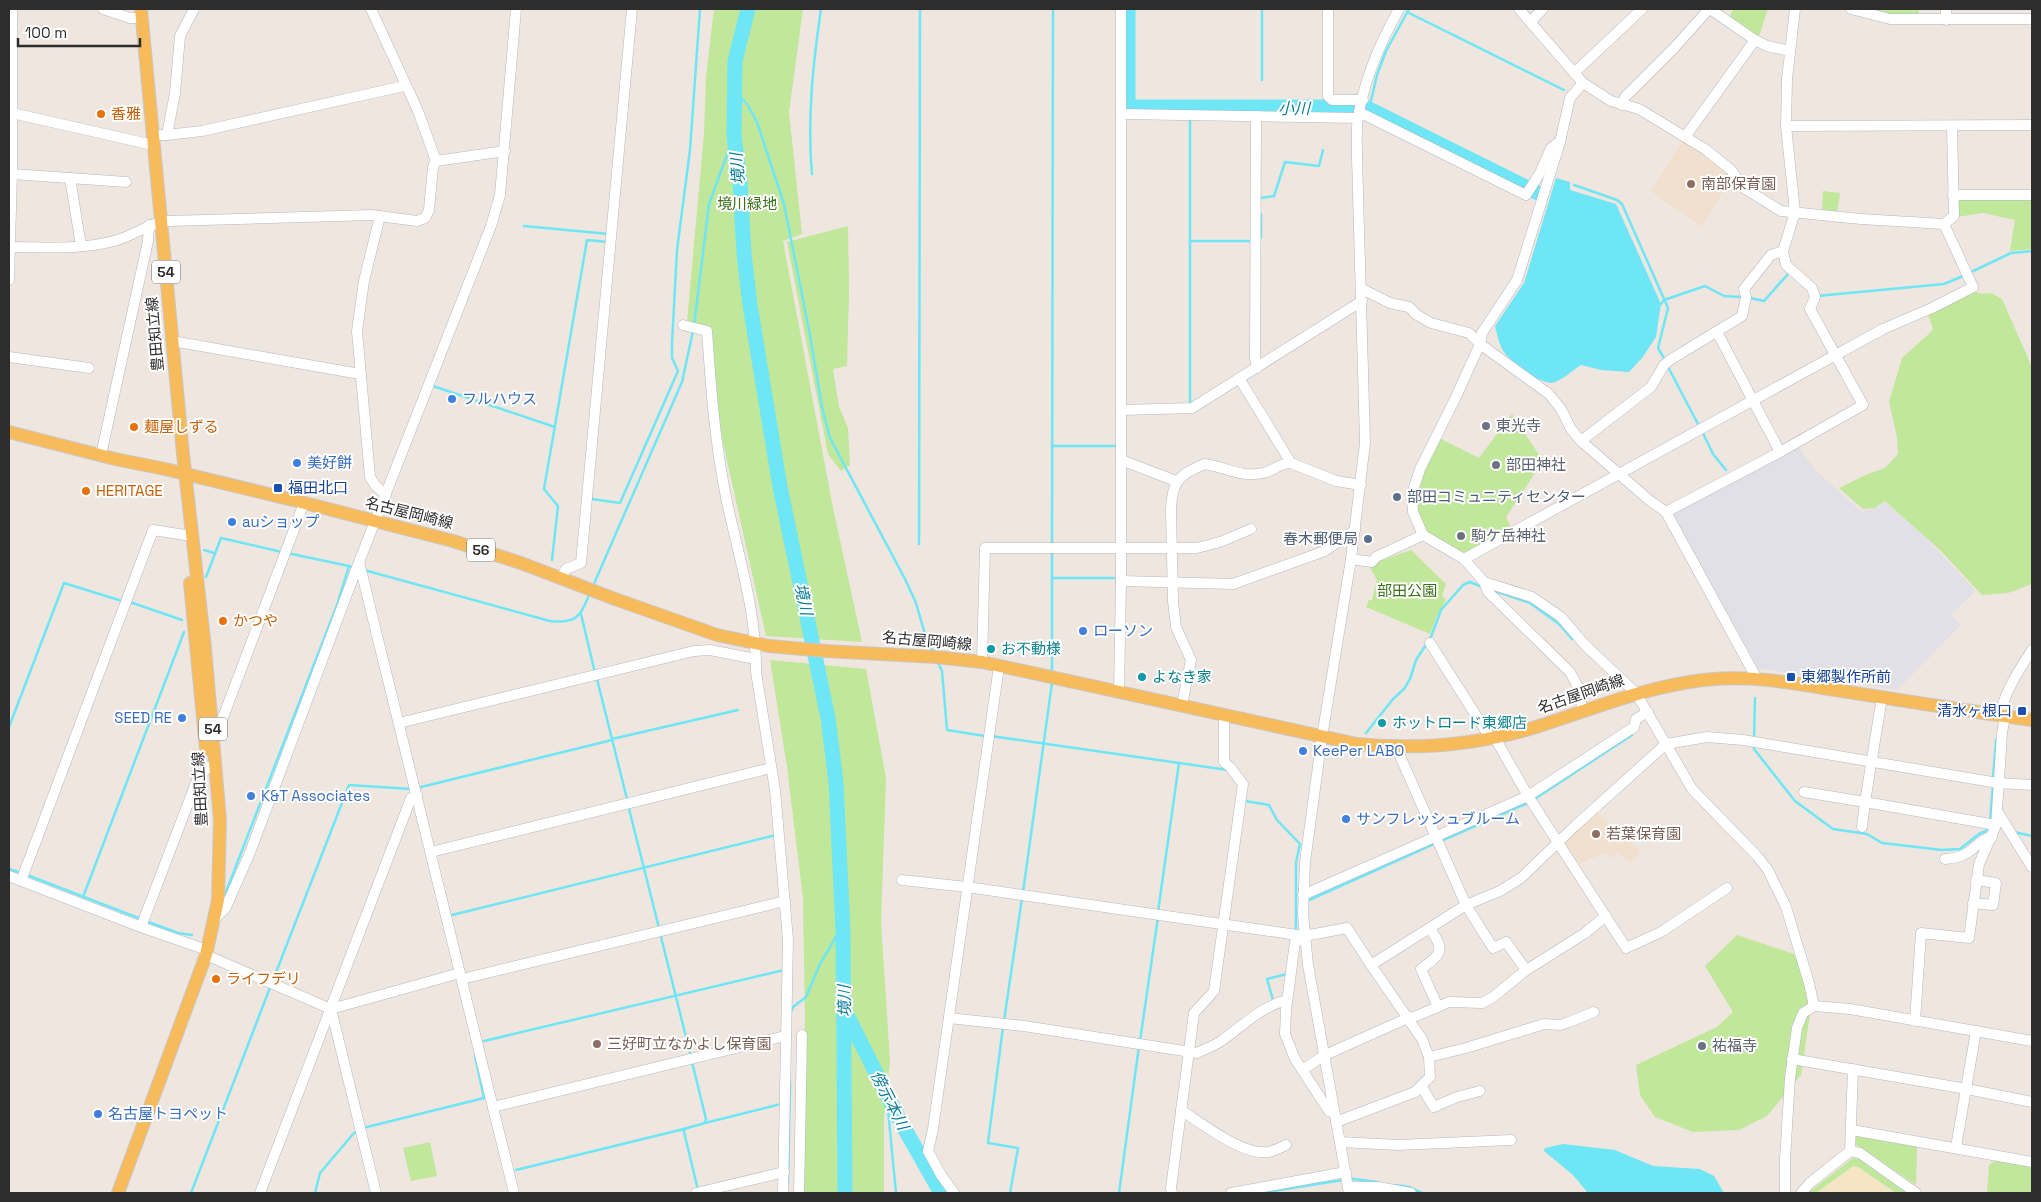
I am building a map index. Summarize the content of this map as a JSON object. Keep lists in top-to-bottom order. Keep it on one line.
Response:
{"streets":{"main road":["54","豊田知立線","名古屋岡崎線","56"]},"crossings":[["豊田知立線","名古屋岡崎線"]],"water":["小川","境川","傍示本川"],"parks":["境川緑地","部田公園"],"places":{"other":["香雅","南部保育園","フルハウス","東光寺","麺屋しずる","美好餅","部田神社","HERITAGE","部田コミュニティセンター","auショップ","駒ケ岳神社","春木郵便局","かつや","ローソン","お不動様","よなき家","SEED RE","ホットロード東郷店","KeePer LABO","K&T Associates","サンフレッシュブルーム","若葉保育園","ライフデリ","三好町立なかよし保育園","祐福寺","名古屋トヨペット"],"transit":["福田北口","東郷製作所前","清水ヶ根口"]},"scale_bar":"100 m"}
